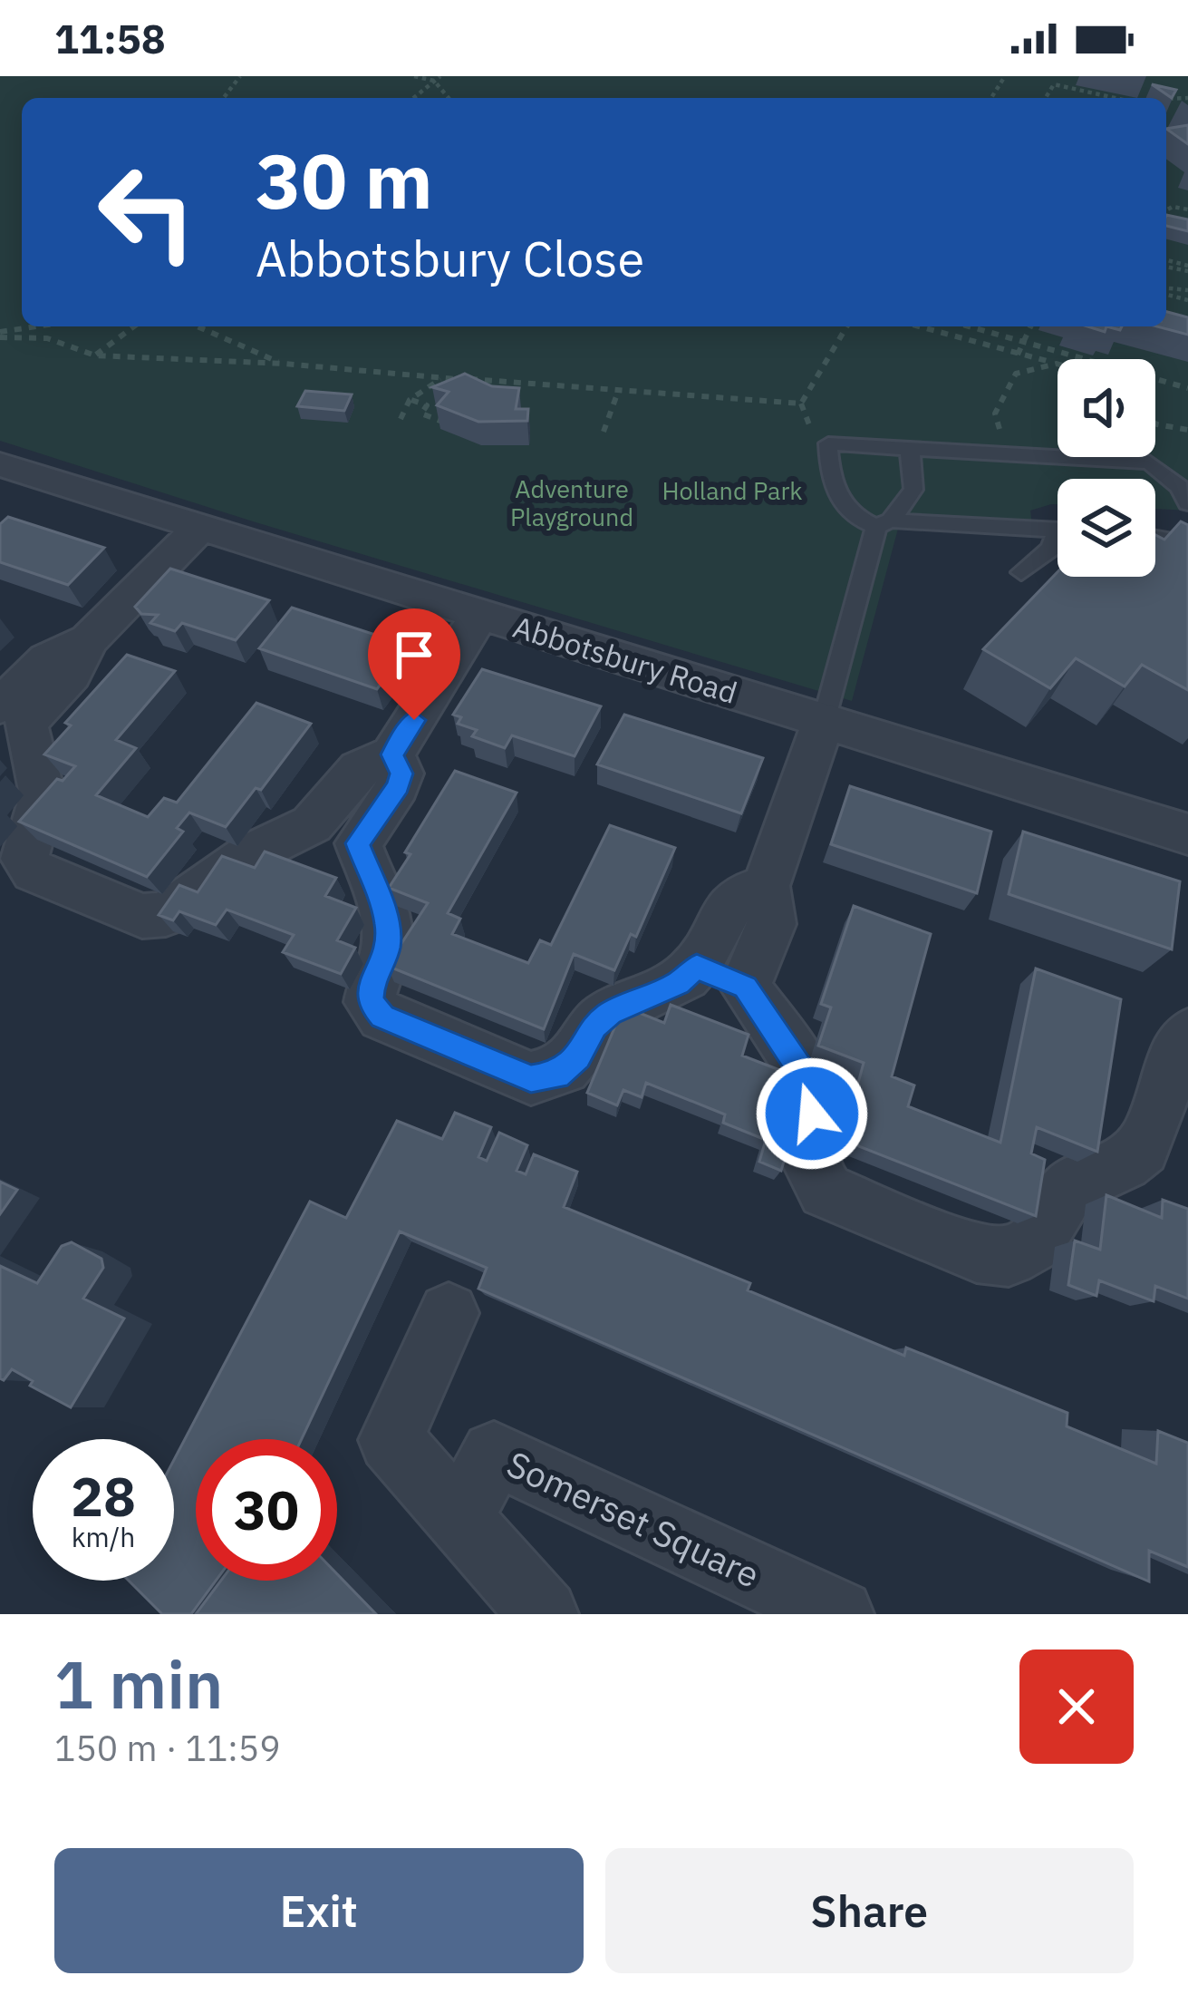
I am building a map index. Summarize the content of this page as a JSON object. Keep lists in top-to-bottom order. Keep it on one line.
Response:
{"streets":{"street":["Abbotsbury Road","Somerset Square"]},"parks":["Adventure Playground","Holland Park"],"page":{"status":"11:58","turn":["30 m","Abbotsbury Close"],"speed":"28 km/h","limit":"30","heading":["1 min","150 m · 11:59"],"buttons":["Exit","Share"]}}
